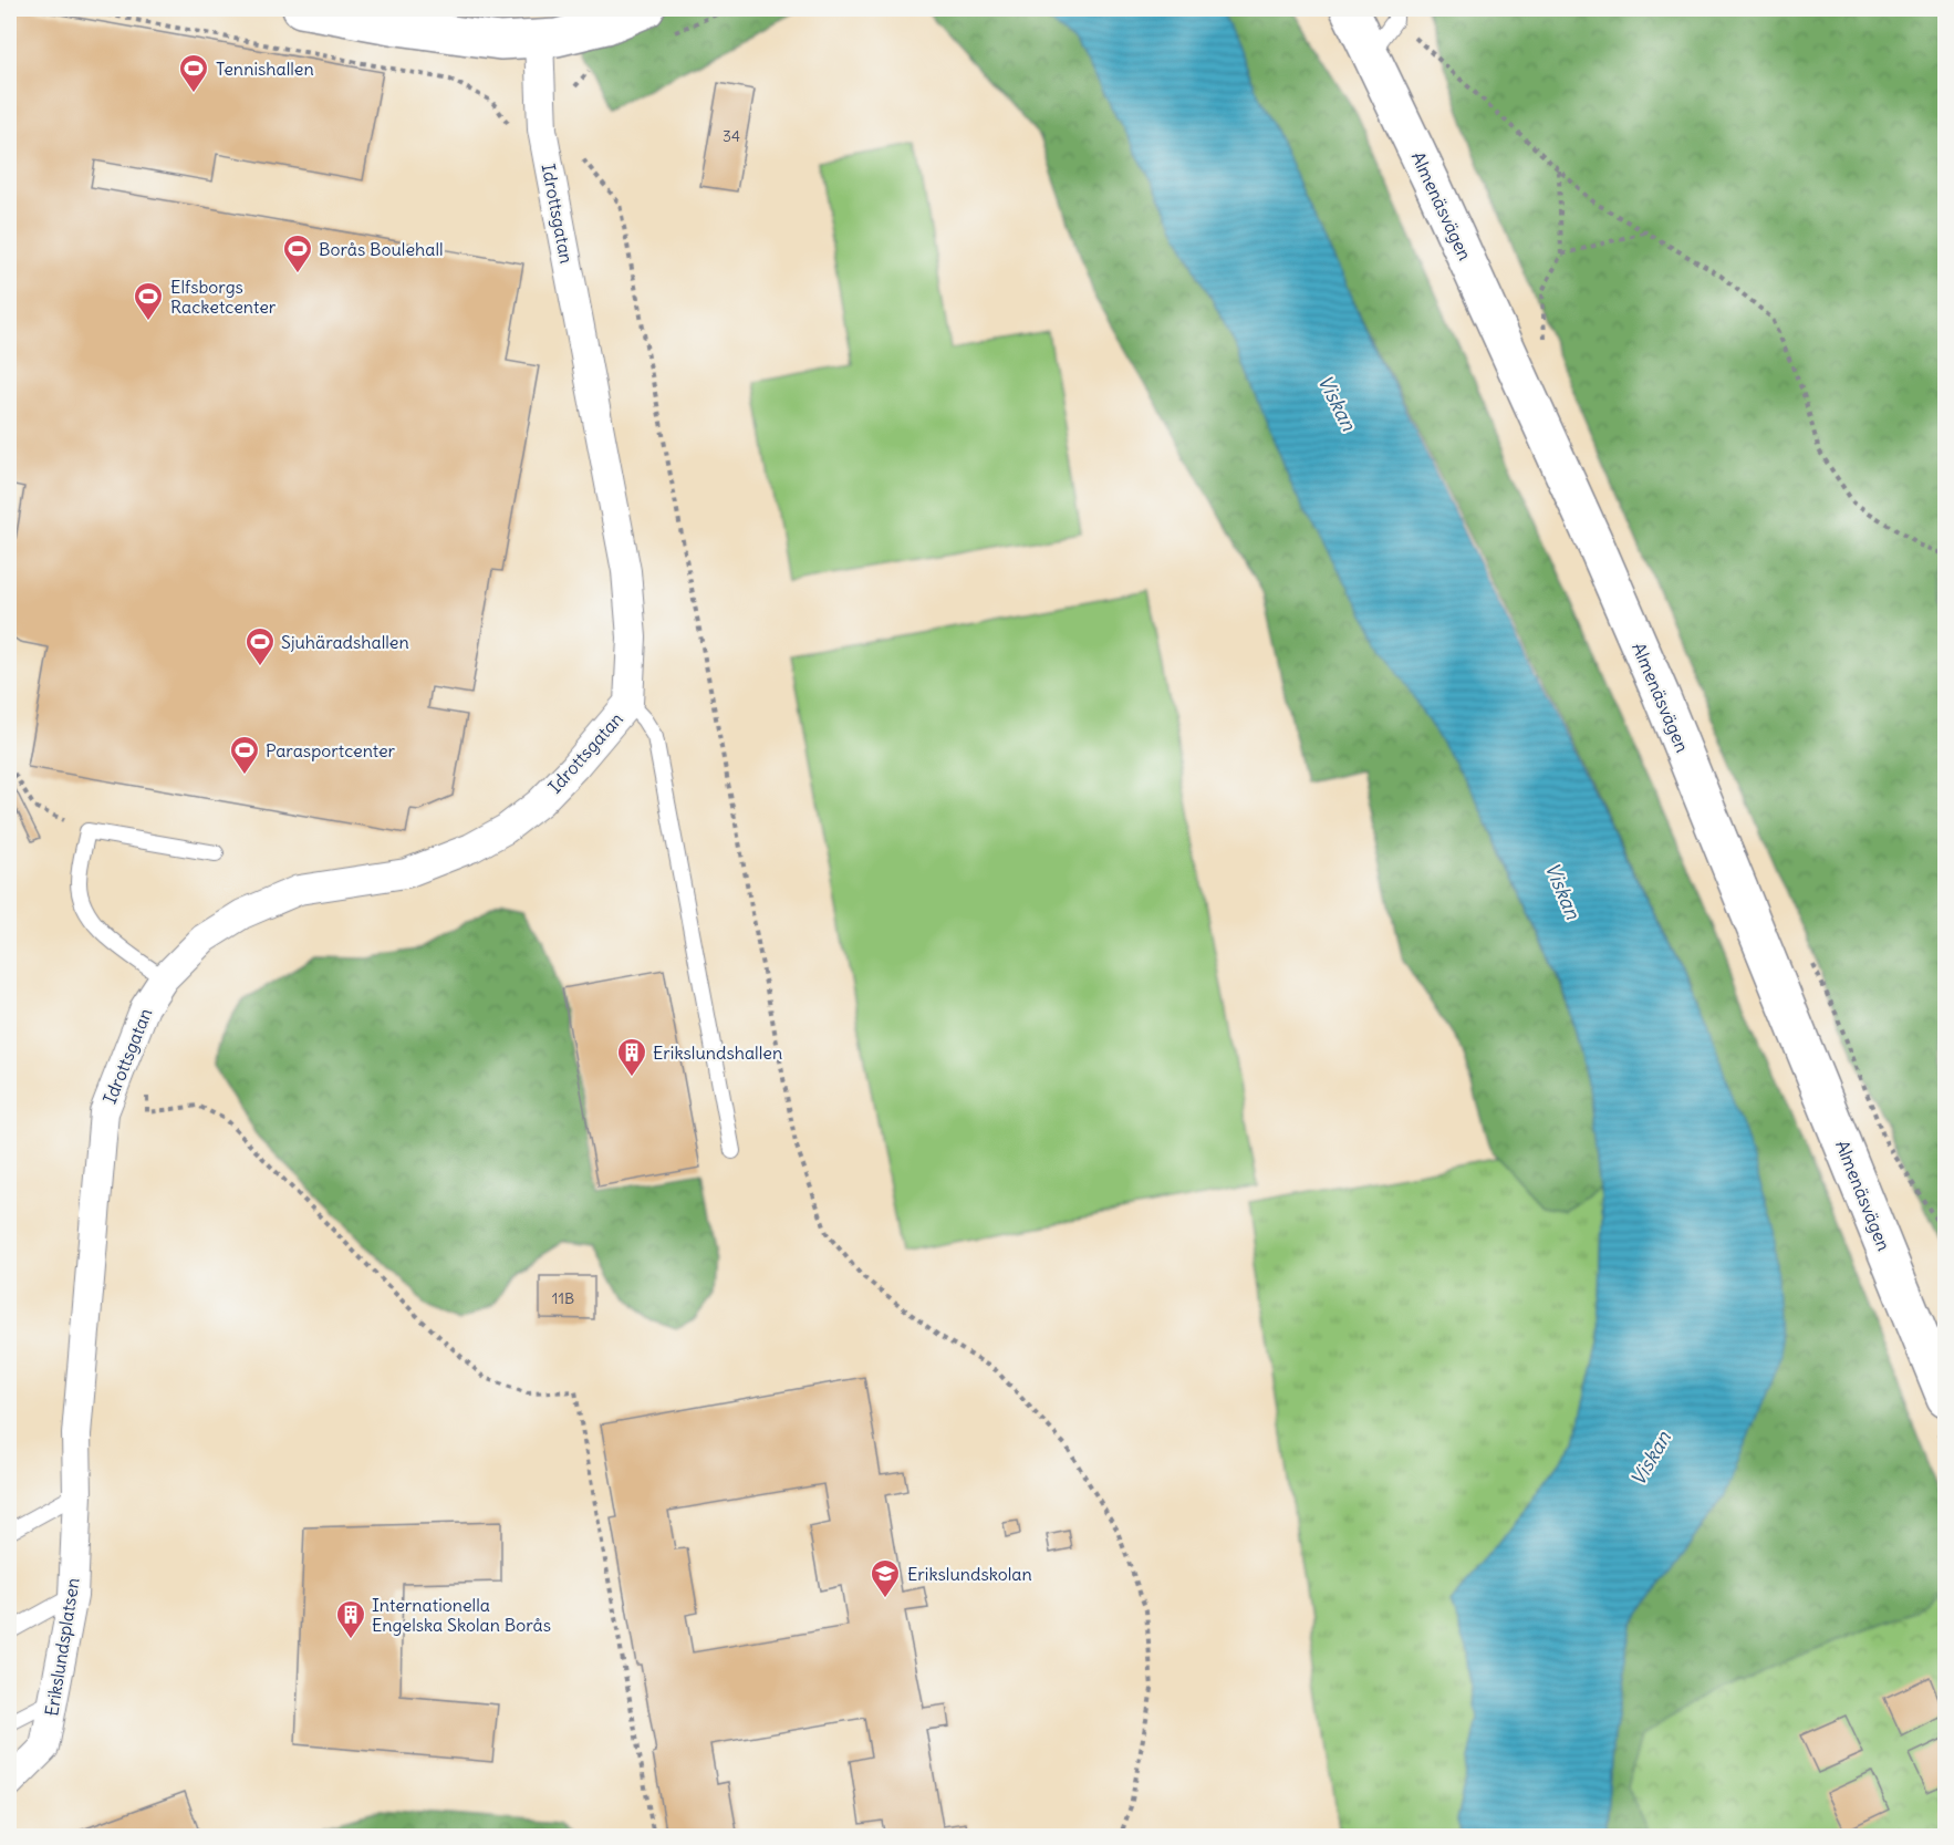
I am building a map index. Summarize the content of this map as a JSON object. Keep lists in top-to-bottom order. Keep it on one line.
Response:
{"streets":{"street":["Almenäsvägen","Idrottsgatan","Erikslundsplatsen"]},"crossings":[["Idrottsgatan","Erikslundsplatsen"]],"water":["Viskan"],"places":{"sports":["Tennishallen","Borås Boulehall","Elfsborgs Racketcenter","Sjuhäradshallen","Parasportcenter"],"building":["Erikslundshallen","Internationella Engelska Skolan Borås"],"school or university":["Erikslundskolan"]},"house_numbers":["34","11B"]}
